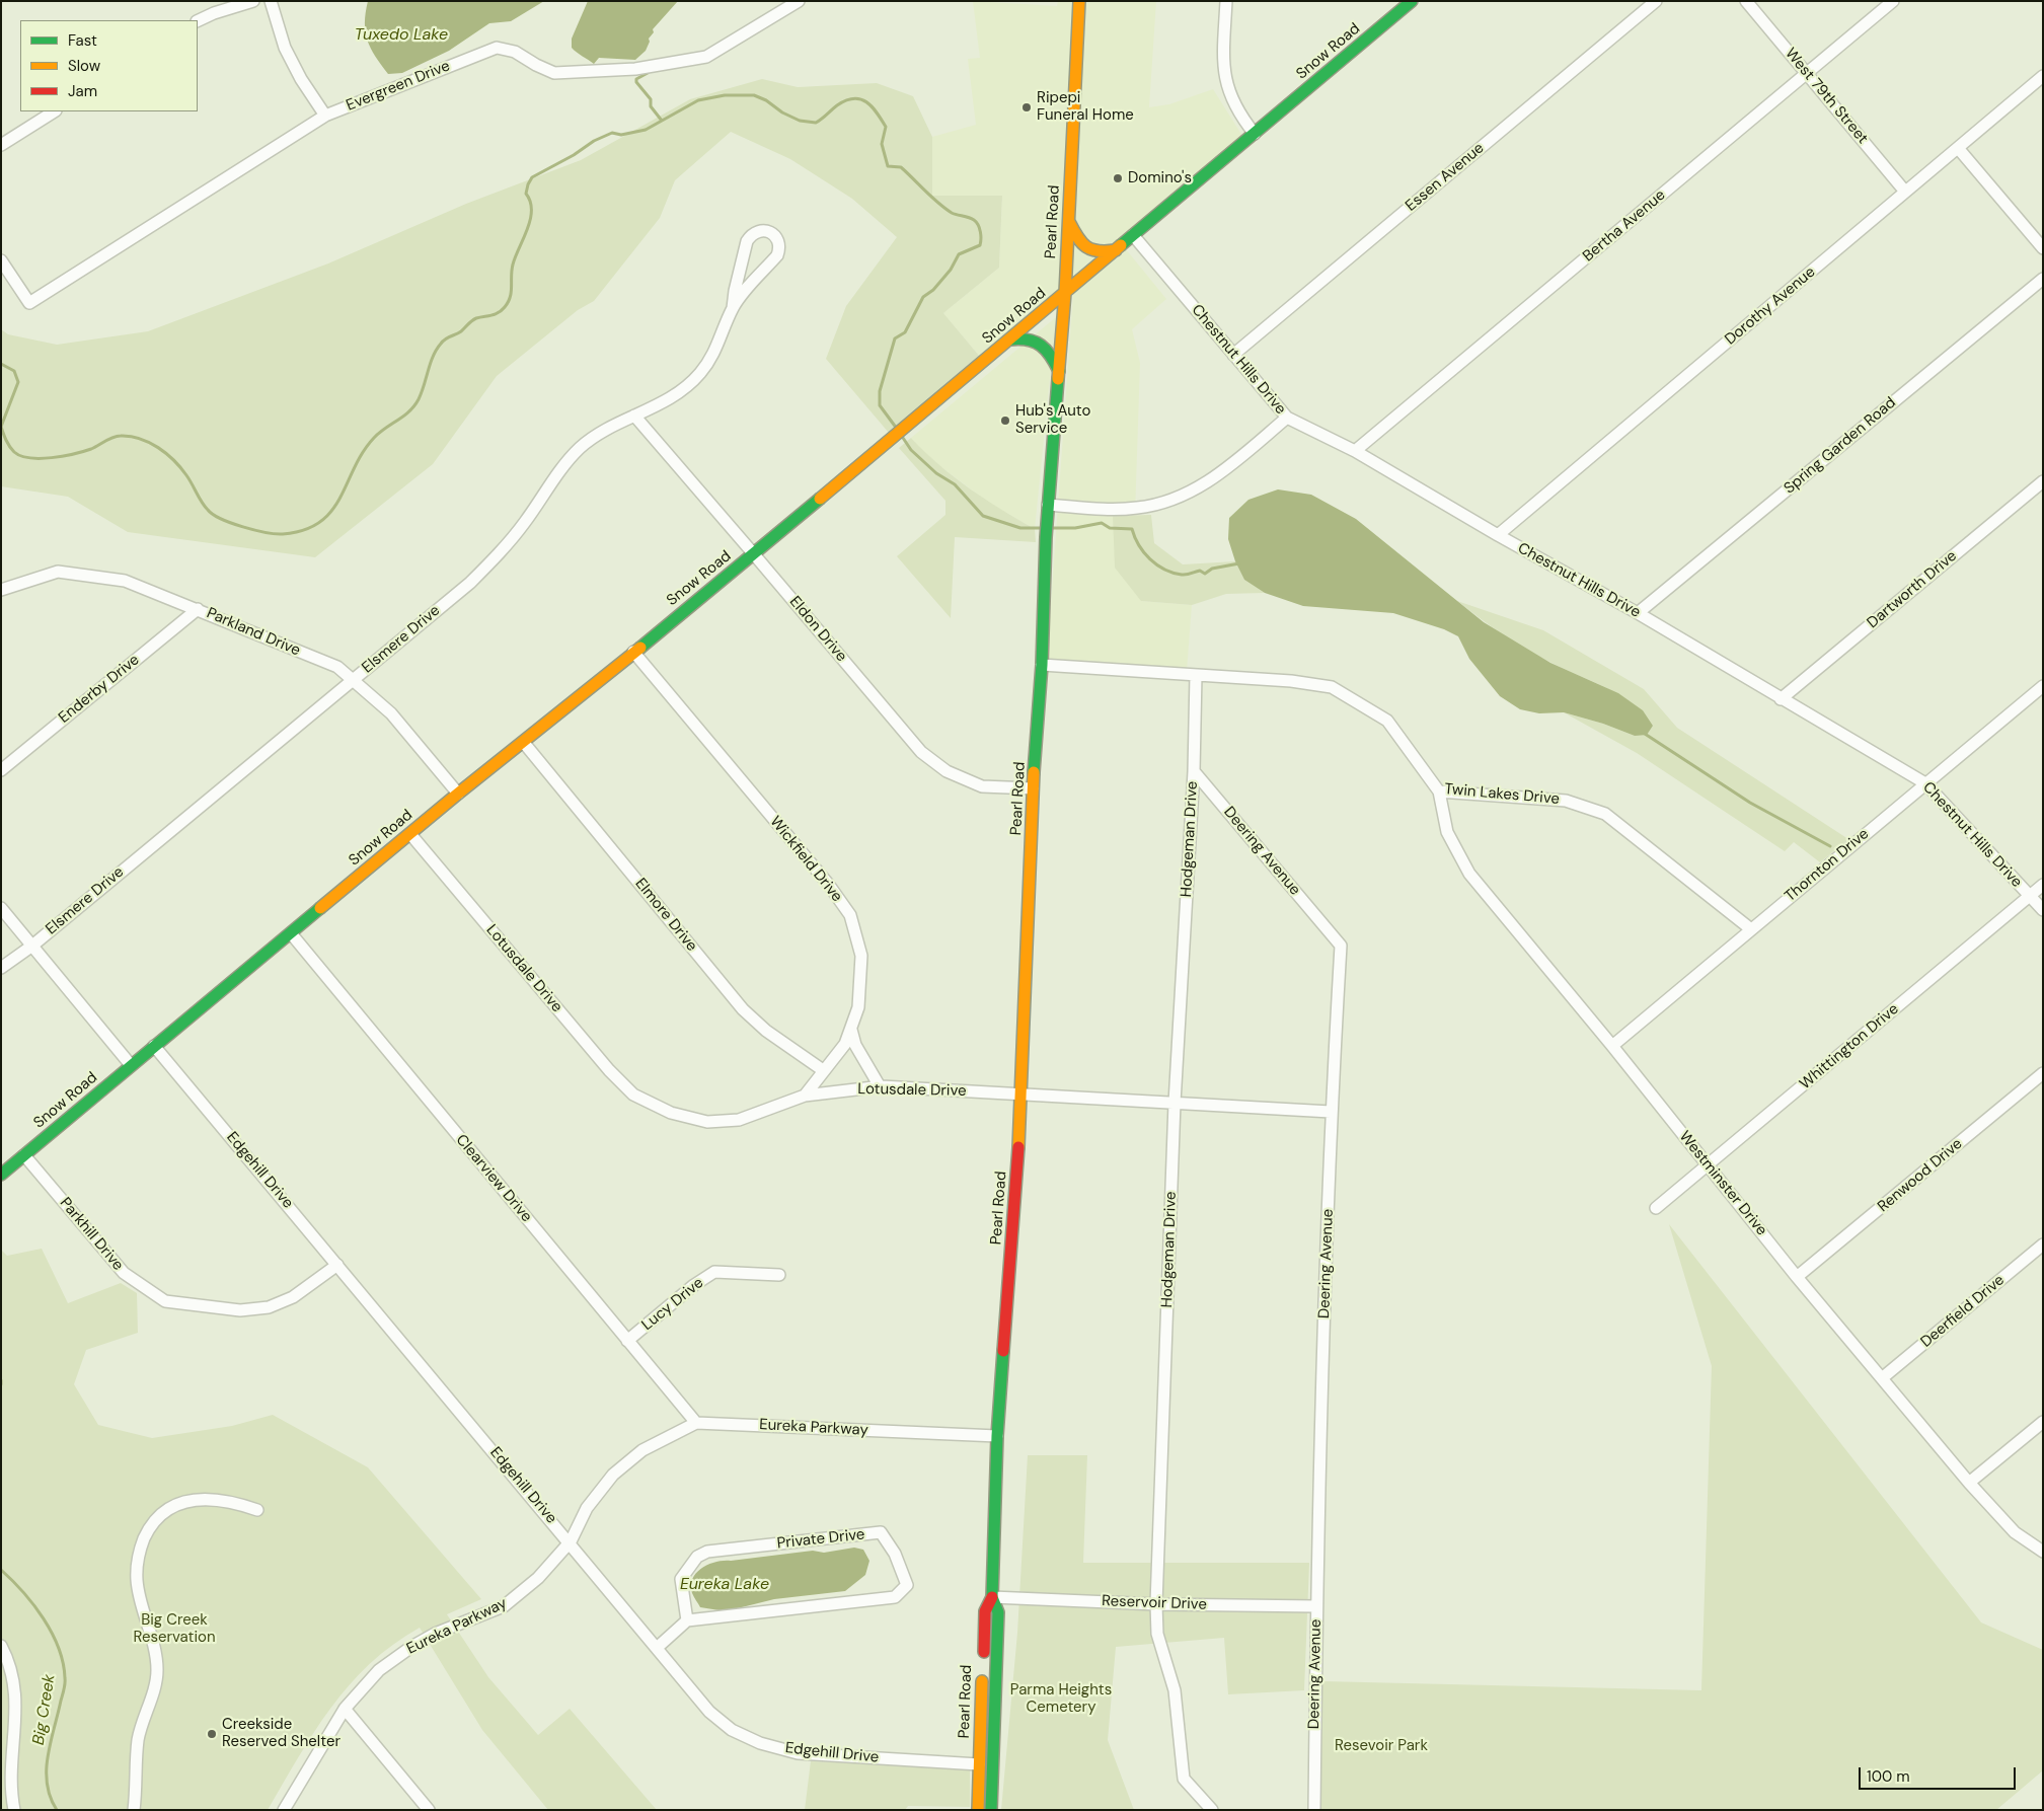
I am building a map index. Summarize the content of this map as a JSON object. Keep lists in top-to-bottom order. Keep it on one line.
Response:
{"streets":{"main road":["Snow Road","Pearl Road"],"street":["Evergreen Drive","West 79th Street","Essen Avenue","Bertha Avenue","Dorothy Avenue","Chestnut Hills Drive","Spring Garden Road","Dartworth Drive","Eldon Drive","Parkland Drive","Elsmere Drive","Enderby Drive","Twin Lakes Drive","Hodgeman Drive","Deering Avenue","Wickfield Drive","Thornton Drive","Elmore Drive","Lotusdale Drive","Whittington Drive","Edgehill Drive","Renwood Drive","Clearview Drive","Westminster Drive","Parkhill Drive","Lucy Drive","Deerfield Drive","Eureka Parkway","Private Drive","Reservoir Drive"]},"crossings":[["Snow Road","Pearl Road"],["Snow Road","Chestnut Hills Drive"],["Snow Road","Eldon Drive"],["Snow Road","Parkland Drive"],["Snow Road","Wickfield Drive"],["Snow Road","Elmore Drive"],["Snow Road","Lotusdale Drive"],["Snow Road","Edgehill Drive"],["Snow Road","Clearview Drive"],["Snow Road","Parkhill Drive"],["West 79th Street","Bertha Avenue"],["West 79th Street","Dorothy Avenue"],["Essen Avenue","Chestnut Hills Drive"],["Pearl Road","Eldon Drive"],["Pearl Road","Twin Lakes Drive"],["Pearl Road","Lotusdale Drive"],["Pearl Road","Edgehill Drive"],["Pearl Road","Eureka Parkway"],["Pearl Road","Reservoir Drive"],["Bertha Avenue","Chestnut Hills Drive"],["Dorothy Avenue","Chestnut Hills Drive"],["Chestnut Hills Drive","Spring Garden Road"],["Chestnut Hills Drive","Dartworth Drive"],["Chestnut Hills Drive","Thornton Drive"],["Chestnut Hills Drive","Whittington Drive"],["Eldon Drive","Elsmere Drive"],["Parkland Drive","Elsmere Drive"],["Parkland Drive","Enderby Drive"],["Twin Lakes Drive","Hodgeman Drive"],["Twin Lakes Drive","Thornton Drive"],["Twin Lakes Drive","Westminster Drive"],["Hodgeman Drive","Deering Avenue"],["Hodgeman Drive","Lotusdale Drive"],["Hodgeman Drive","Reservoir Drive"],["Deering Avenue","Lotusdale Drive"],["Deering Avenue","Reservoir Drive"],["Wickfield Drive","Elmore Drive"],["Wickfield Drive","Lotusdale Drive"],["Thornton Drive","Westminster Drive"],["Whittington Drive","Westminster Drive"],["Edgehill Drive","Parkhill Drive"],["Edgehill Drive","Eureka Parkway"],["Renwood Drive","Westminster Drive"],["Clearview Drive","Lucy Drive"],["Clearview Drive","Eureka Parkway"],["Westminster Drive","Deerfield Drive"]],"water":["Tuxedo Lake","Eureka Lake","Big Creek"],"parks":["Big Creek Reservation","Parma Heights Cemetery","Resevoir Park"],"places":["Ripepi Funeral Home","Domino's","Hub's Auto Service","Creekside Reserved Shelter"],"legend":["Fast","Slow","Jam"],"scale_bar":"100 m"}
